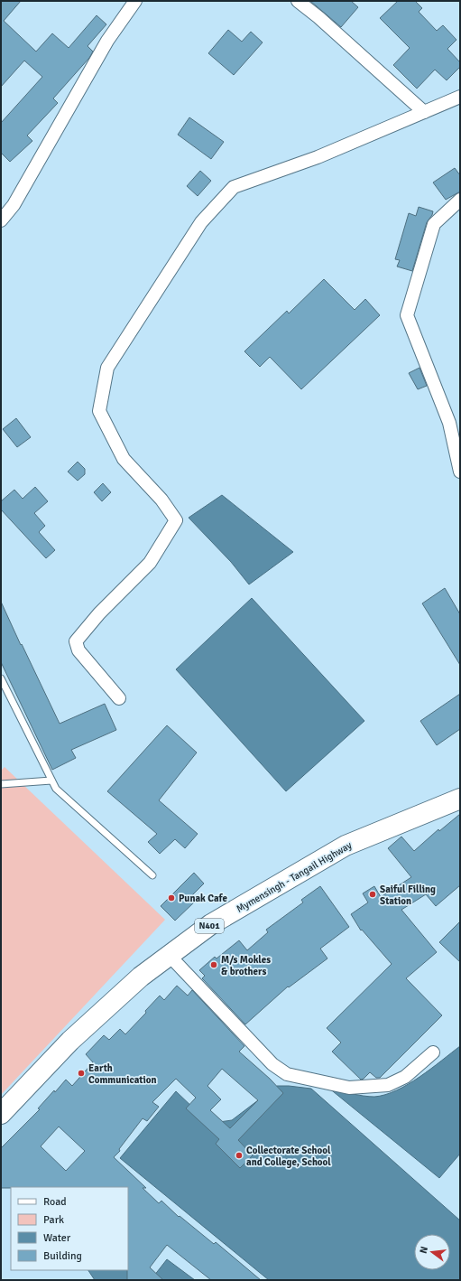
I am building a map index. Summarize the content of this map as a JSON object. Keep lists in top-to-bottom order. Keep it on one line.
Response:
{"streets":{"highway":["Mymensingh - Tangail Highway","N401"]},"places":["Saiful Filling Station","Punak Cafe","M/s Mokles & brothers","Earth Communication","Collectorate School and College, School"],"legend":["Road","Park","Water","Building"],"north":"left"}
